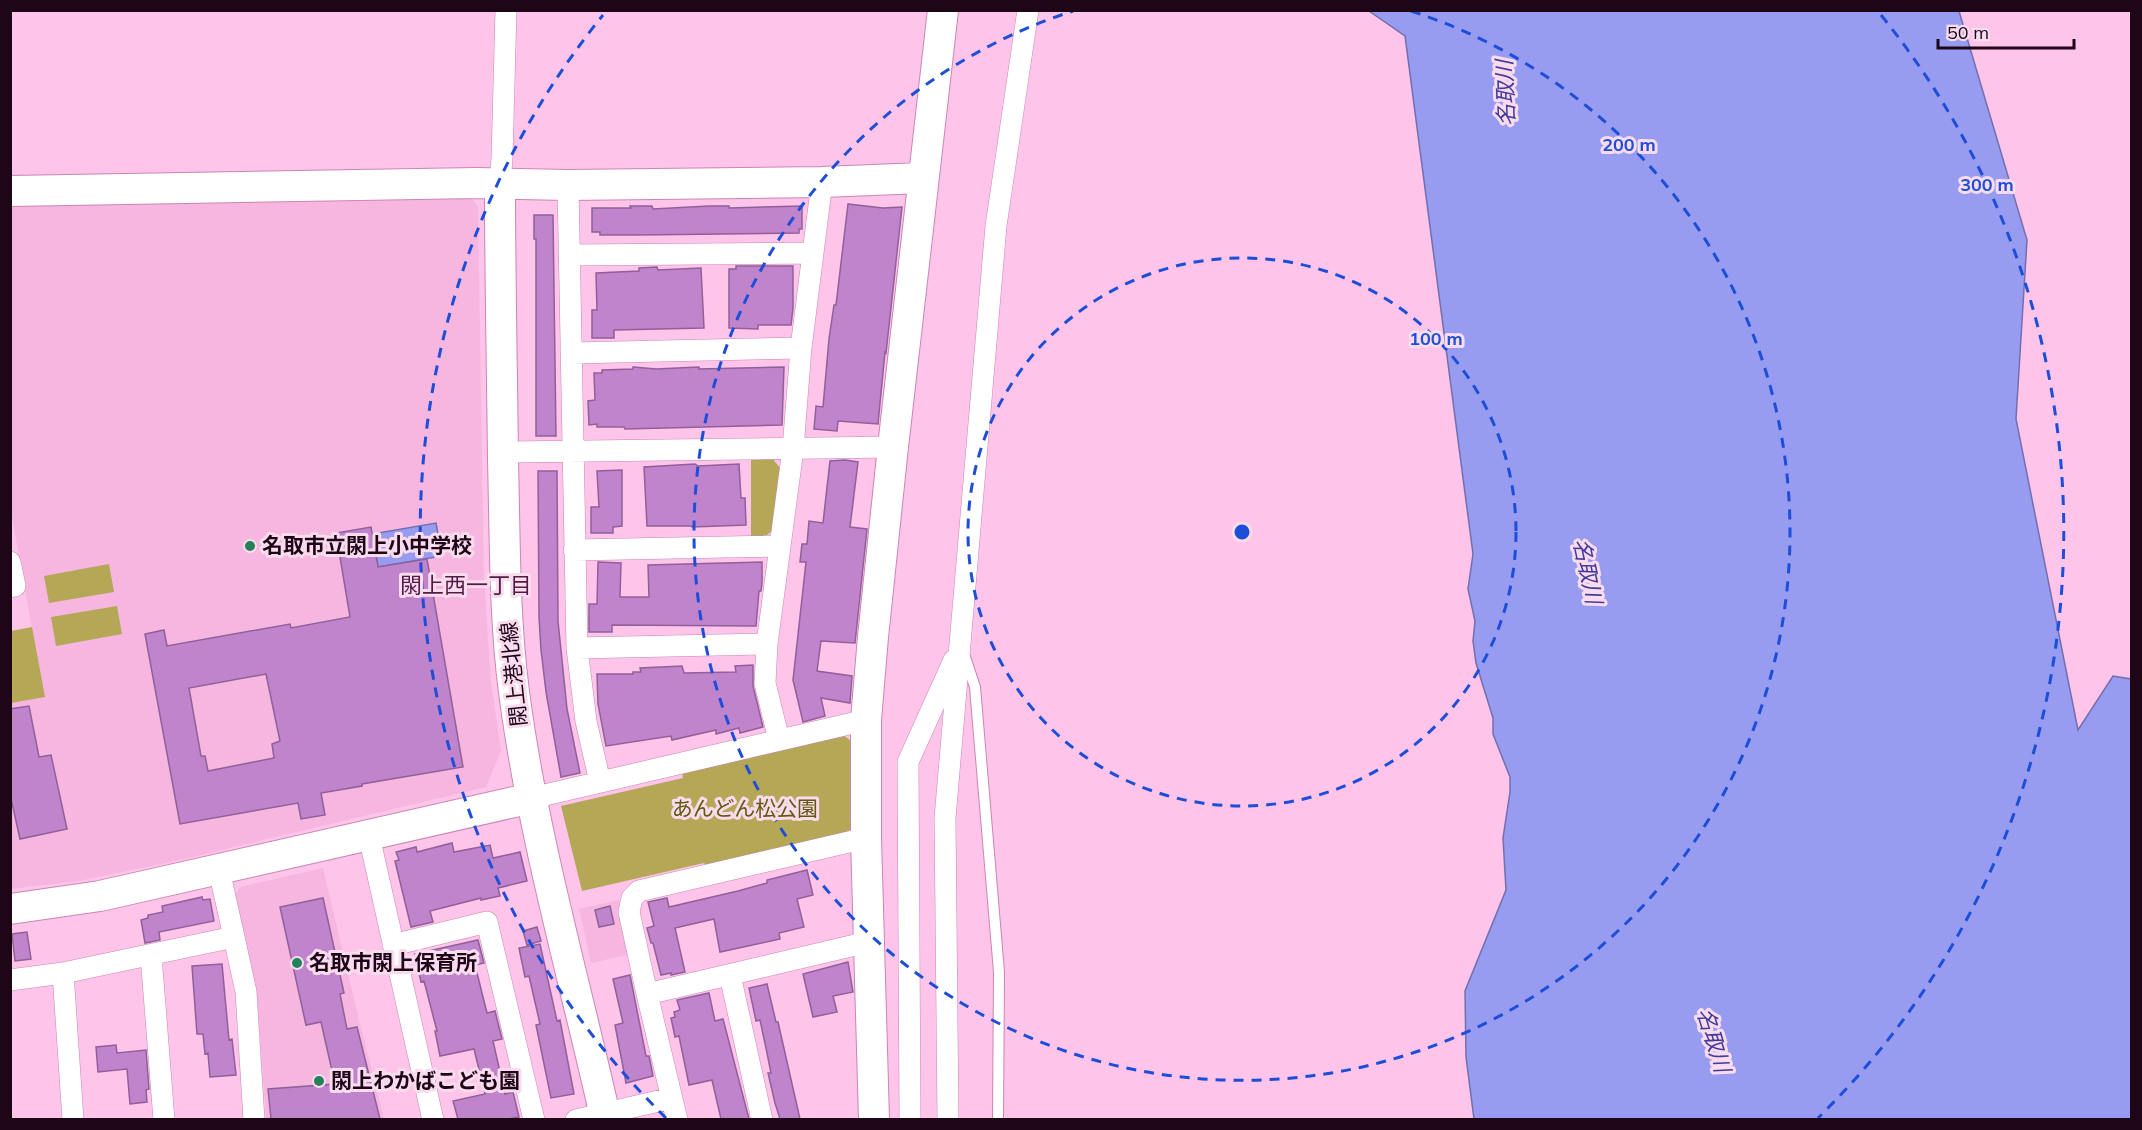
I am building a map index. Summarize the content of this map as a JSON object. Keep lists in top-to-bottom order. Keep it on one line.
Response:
{"streets":{"street":["閖上港北線"]},"districts":["閖上西一丁目"],"water":["名取川"],"parks":["あんどん松公園"],"places":["名取市立閖上小中学校","名取市閖上保育所","閖上わかばこども園"],"scale_bar":"50 m","rings":["200 m","300 m","100 m"]}
